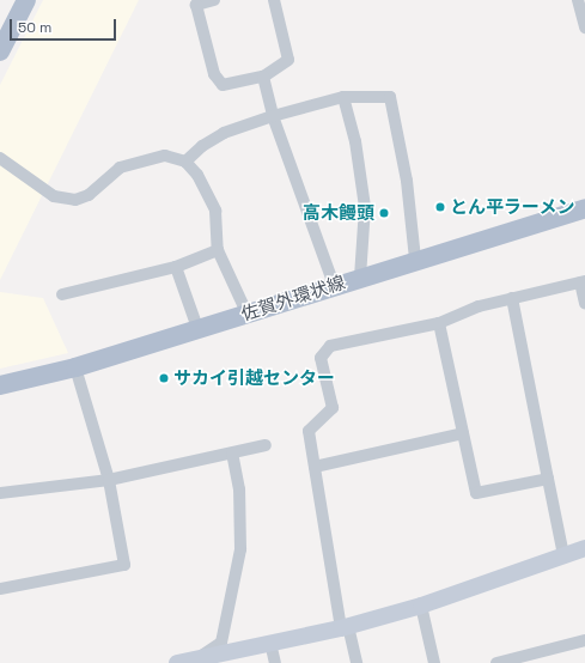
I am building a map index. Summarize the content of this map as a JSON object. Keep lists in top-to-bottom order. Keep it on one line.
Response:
{"streets":{"main road":["佐賀外環状線"]},"places":["とん平ラーメン","高木饅頭","サカイ引越センター"],"scale_bar":"50 m"}
